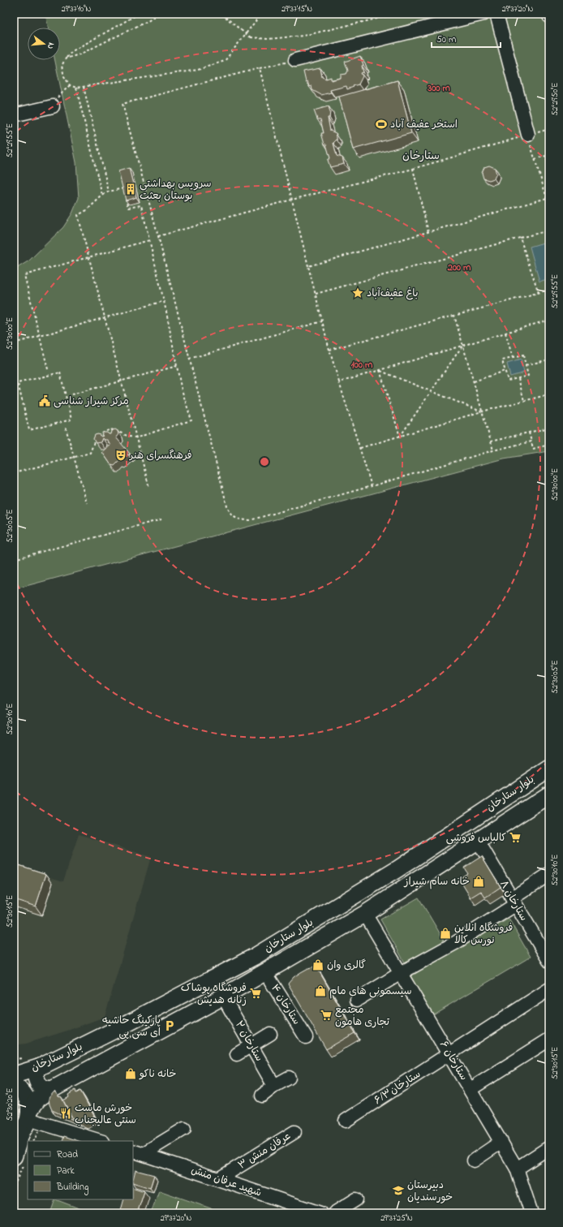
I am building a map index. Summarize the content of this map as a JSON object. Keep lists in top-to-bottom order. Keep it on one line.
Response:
{"streets":{"main road":["بلوار ستارخان"],"street":["ستارخان ۸","۴ ستارخان","۲ ستارخان","ستارخان ۶","ستارخان۶/۳","۳ عرفان منش","شهید عرفان منش"]},"crossings":[["بلوار ستارخان","ستارخان ۸"],["بلوار ستارخان","۴ ستارخان"],["بلوار ستارخان","۲ ستارخان"],["بلوار ستارخان","ستارخان ۶"],["ستارخان ۶","ستارخان۶/۳"],["۳ عرفان منش","شهید عرفان منش"]],"districts":["ستارخان"],"places":{"sports":["استخر عفیف آباد"],"building":["سرویس بهداشتی بوستان بعثت"],"place":["باغ عفیف‌آباد"],"public building":["مرکز شیراز شناسی"],"theatre":["فرهنگسرای هنر"],"supermarket":["کالباس فروشی","فروشگاه پوشاک زنانه هدیش","مجتمع تجاری هامون"],"shop":["خانه سام شیراز","فروشگاه انلاین نورس کالا","گالری وان","سیسمونی های مام","خانه ناکو"],"parking":["پارکینگ حاشیه ای سی پی"],"restaurant":["خورش ماست سنتی عالیجناب"],"school or university":["دبیرستان خورسندیان"]},"legend":["Road","Park","Building"],"scale_bar":"50 m","north":"right","coordinates":["29°37'10\"N","29°37'15\"N","29°37'20\"N","52°29'50\"E","52°29'55\"E","52°30'00\"E","52°30'05\"E","52°30'10\"E","52°30'15\"E","52°30'20\"E","29°37'25\"N"],"rings":["300 m","200 m","100 m"]}
